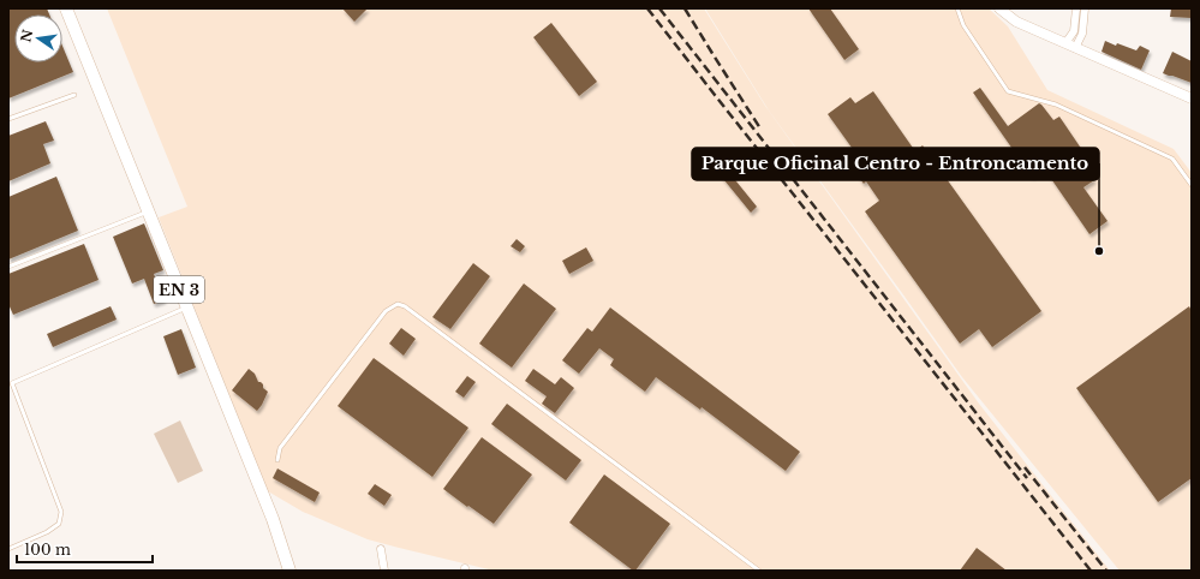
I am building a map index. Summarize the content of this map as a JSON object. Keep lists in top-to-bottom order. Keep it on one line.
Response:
{"streets":{"main road":["EN 3"]},"places":["Parque Oficinal Centro - Entroncamento"],"scale_bar":"100 m","north":"left"}
